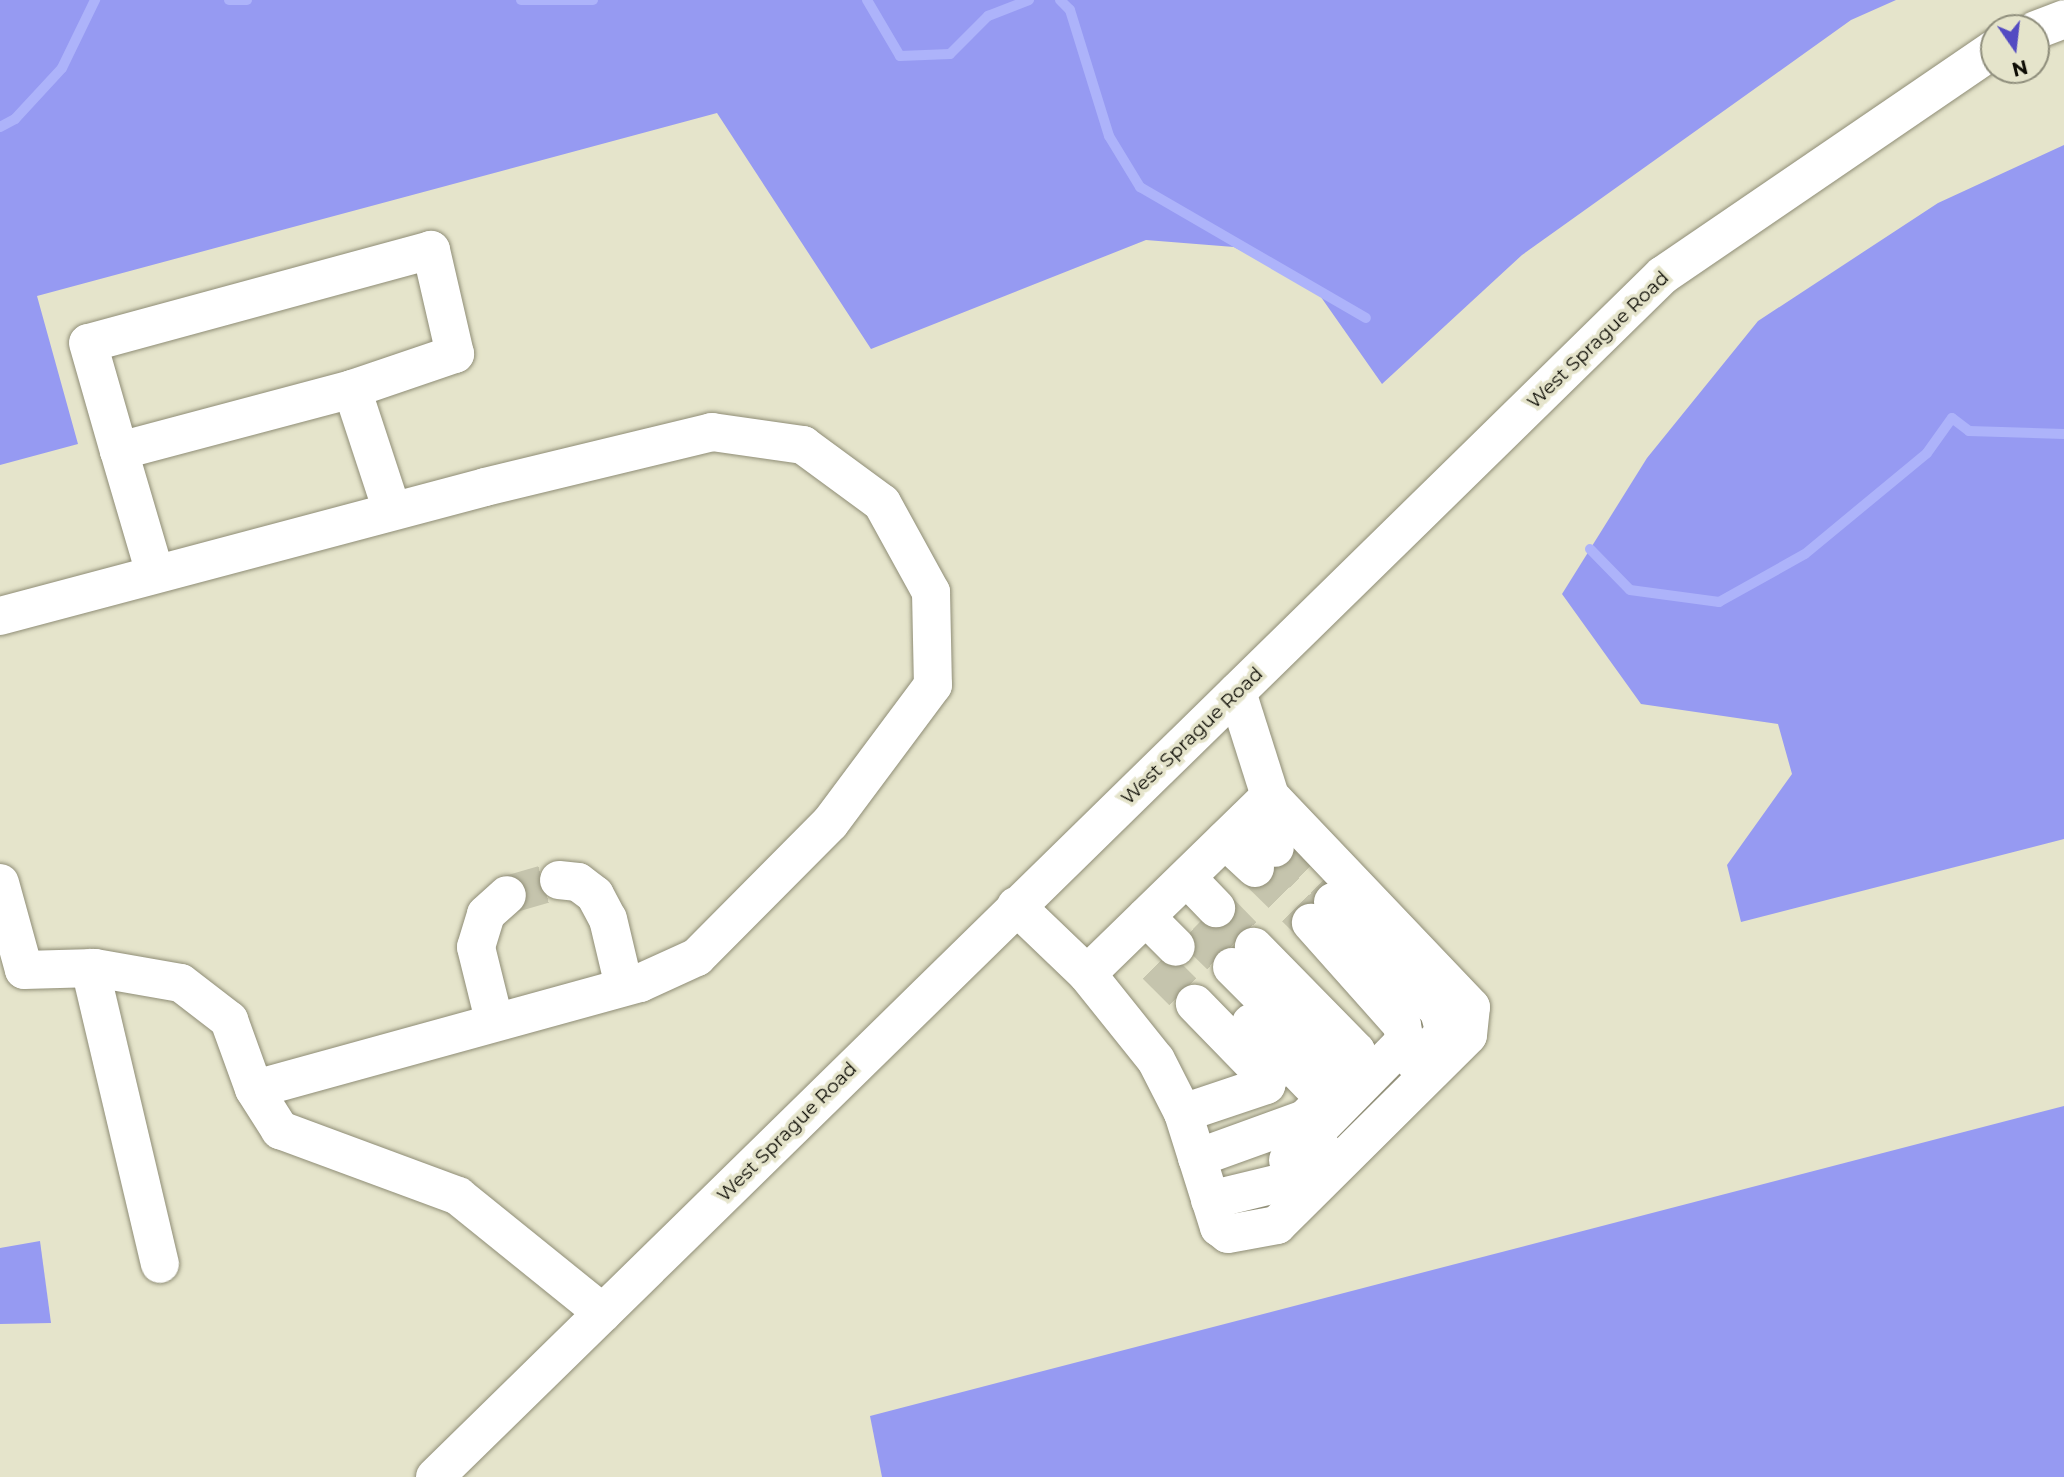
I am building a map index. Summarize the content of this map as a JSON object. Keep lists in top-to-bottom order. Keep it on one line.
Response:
{"streets":{"street":["West Sprague Road"]},"north":"bottom"}
